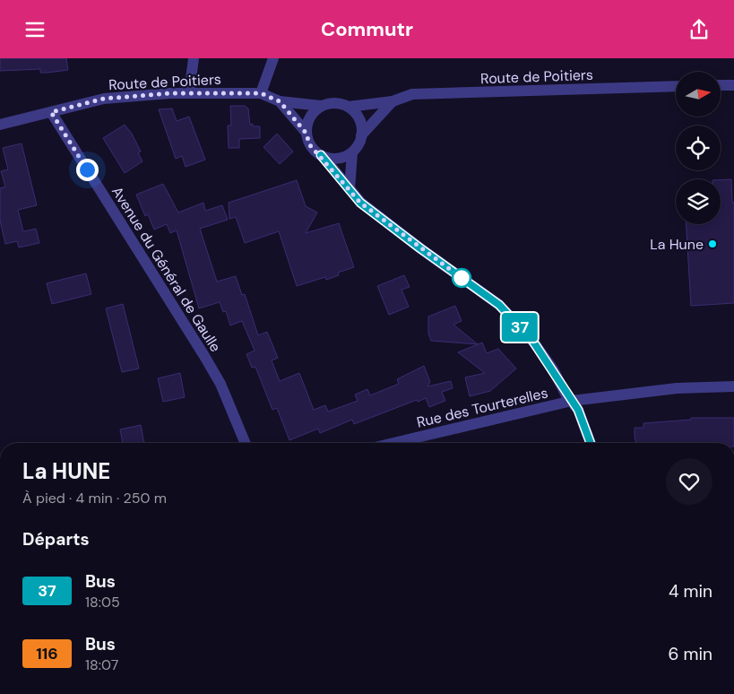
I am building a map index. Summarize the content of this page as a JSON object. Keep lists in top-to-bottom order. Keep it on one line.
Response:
{"streets":{"street":["Route de Poitiers","Avenue du Général de Gaulle","Rue des Tourterelles"]},"crossings":[["Route de Poitiers","Avenue du Général de Gaulle"]],"places":["La Hune"],"lines":["bus line 37"],"north":"right","page":{"header":"Commutr","on_map":"37","heading":[["La HUNE","À pied · 4 min · 250 m"],"Départs"],"list":[{"mark":"37","name":"Bus","note":"18:05","value":"4 min"},{"mark":"116","name":"Bus","note":"18:07","value":"6 min"}]}}
